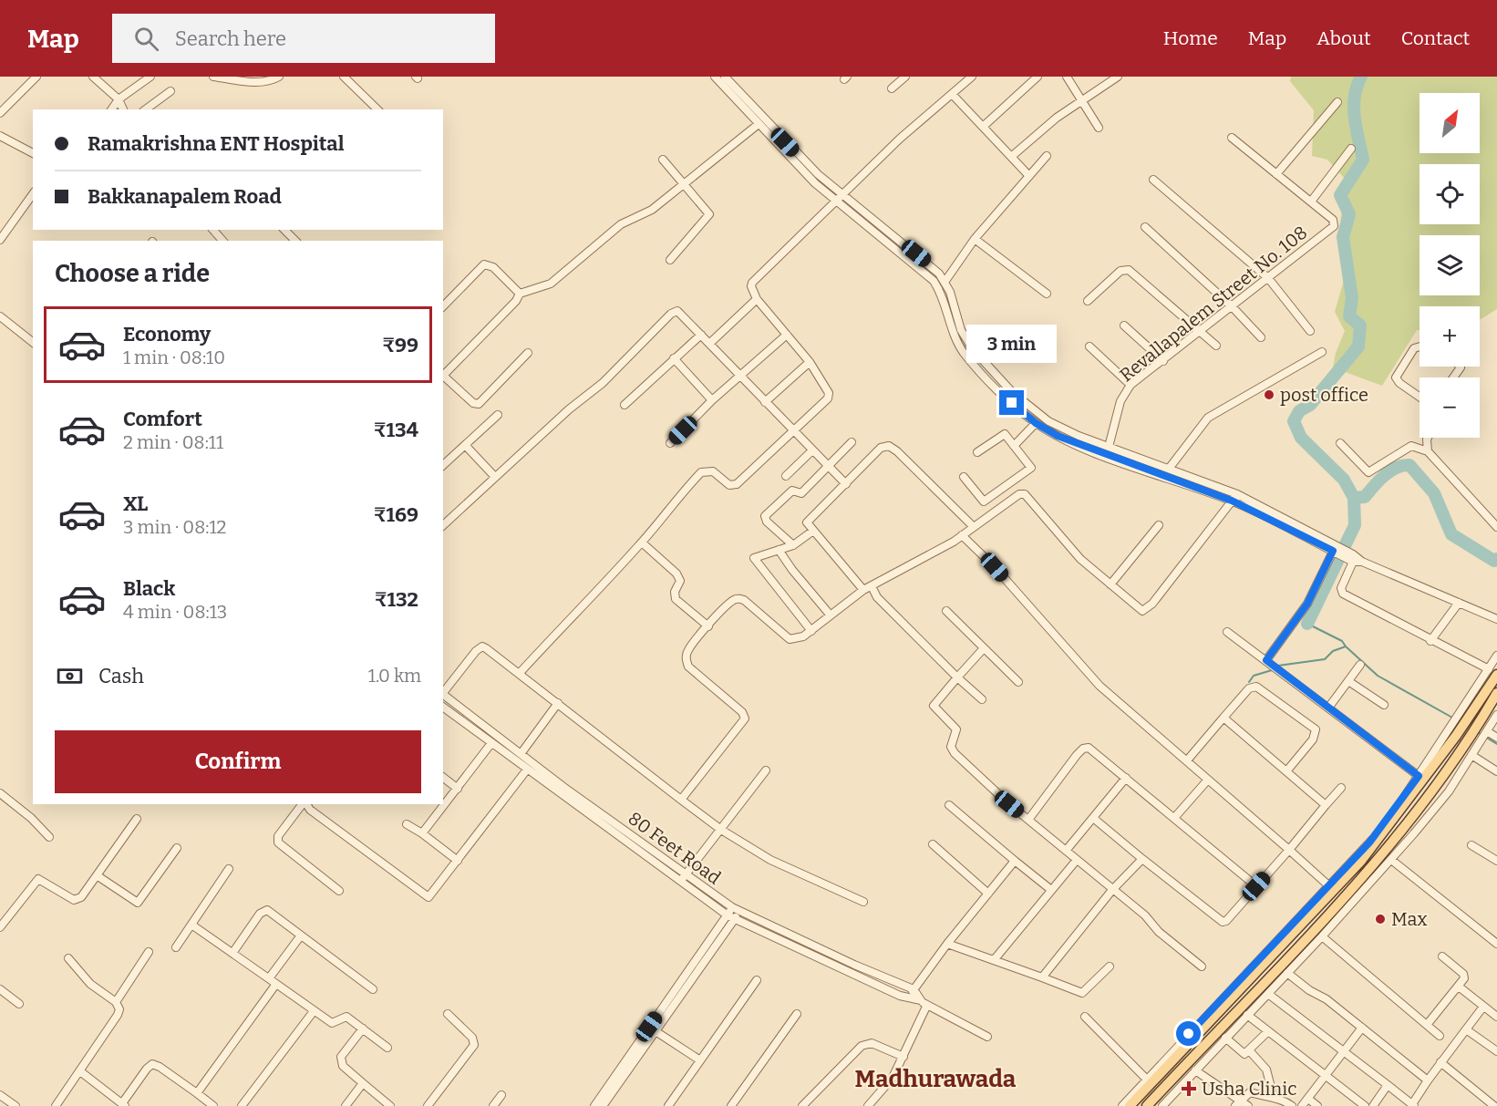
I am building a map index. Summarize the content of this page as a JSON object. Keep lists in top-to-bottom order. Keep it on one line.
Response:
{"streets":{"street":["Revallapalem Street No. 108","80 Feet Road"]},"districts":["Madhurawada"],"places":{"other":["post office","Max"],"health":["Usha Clinic"]},"north":"top right","page":{"header":"Map","search":"Search here","nav":["Home","Map","About","Contact"],"map_buttons":["+","−"],"banner":["Ramakrishna ENT Hospital","Bakkanapalem Road"],"heading":"Choose a ride","list":[{"name":"Economy","note":"1 min · 08:10","value":"₹99"},{"name":"Comfort","note":"2 min · 08:11","value":"₹134"},{"name":"XL","note":"3 min · 08:12","value":"₹169"},{"name":"Black","note":"4 min · 08:13","value":"₹132"}],"bubble":"3 min","pay":["Cash","1.0 km"],"buttons":"Confirm"}}
